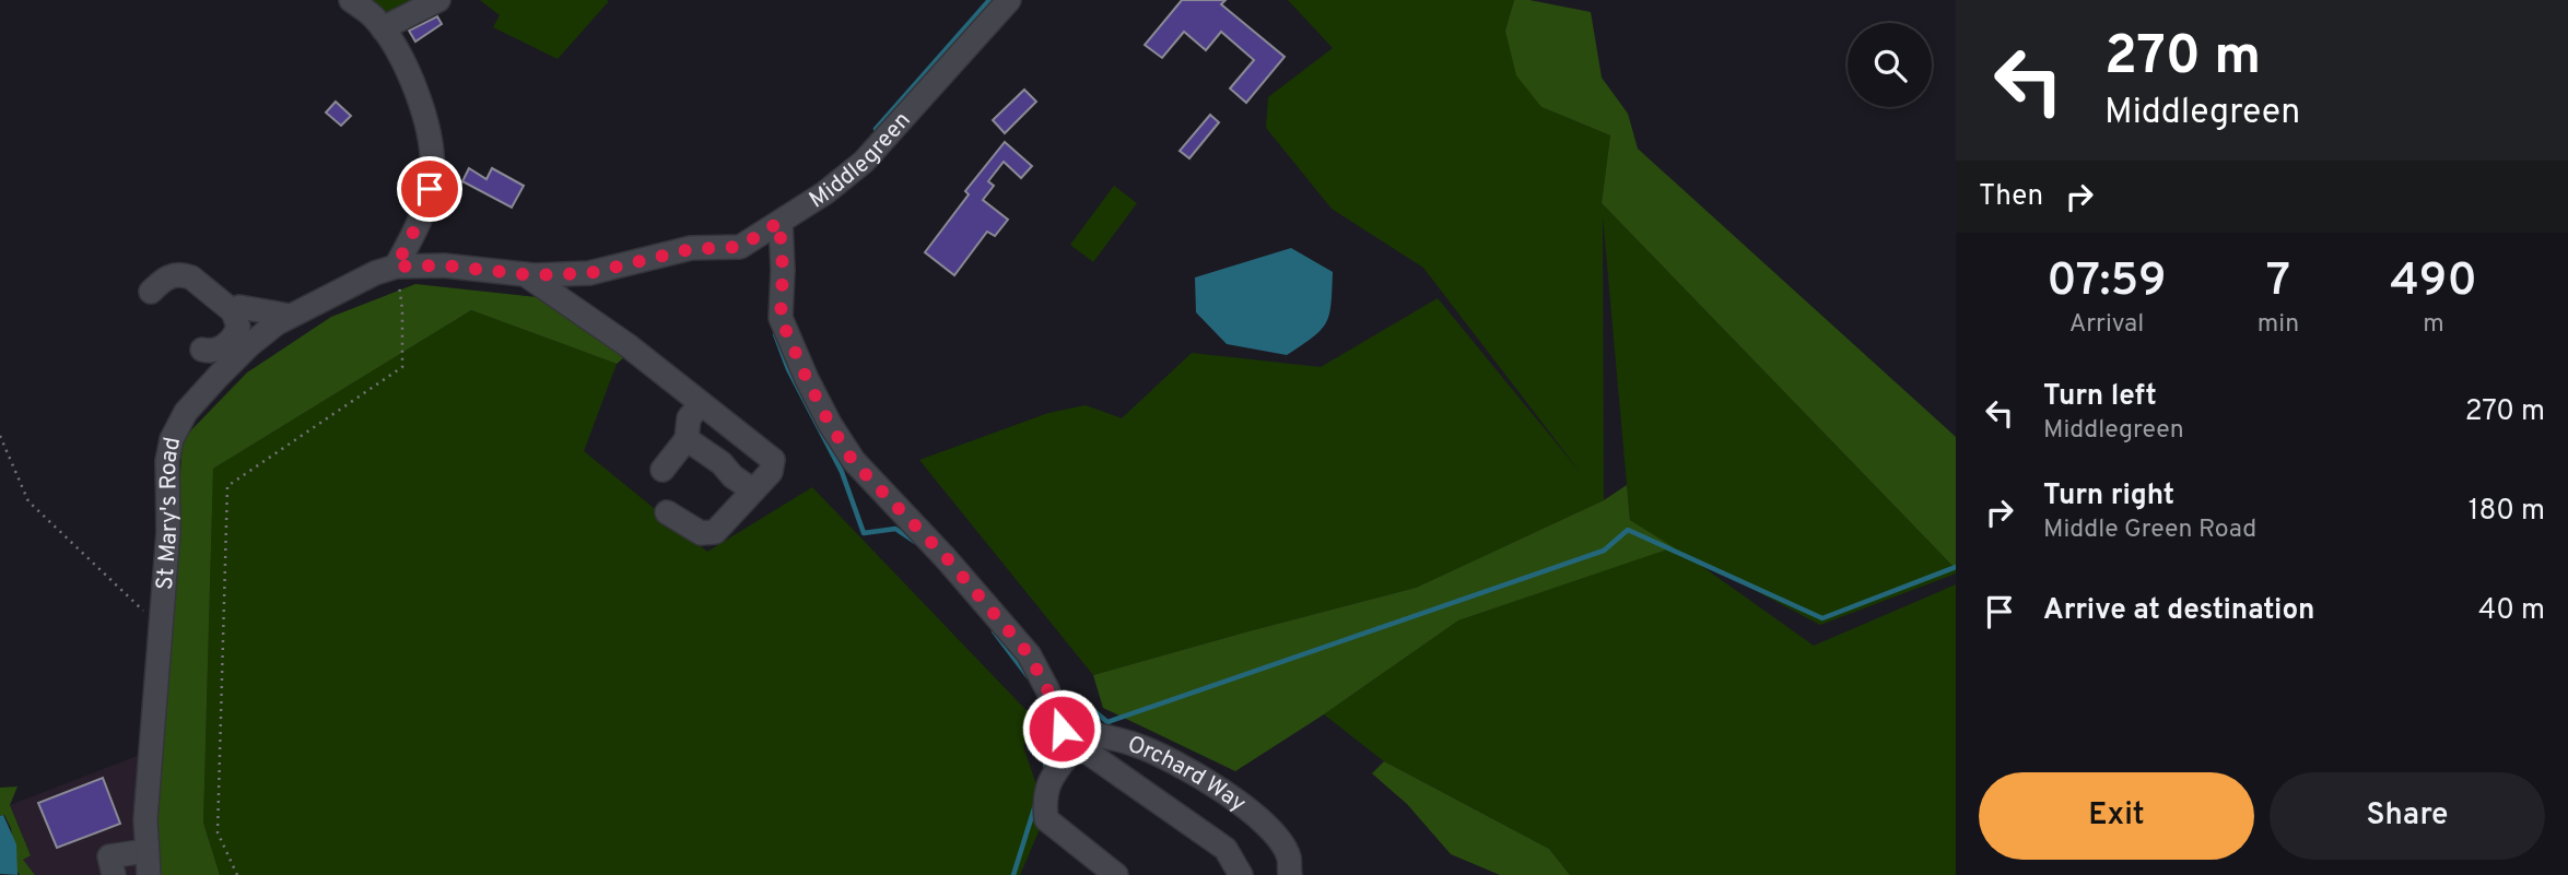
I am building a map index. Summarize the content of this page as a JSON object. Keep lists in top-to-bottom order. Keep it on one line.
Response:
{"streets":{"street":["Middlegreen","St Mary's Road","Orchard Way"]},"crossings":[["Middlegreen","St Mary's Road"]],"page":{"turn":["270 m","Middlegreen"],"then":"Then","eta":["07:59","Arrival","7","min","490","m"],"list":[{"name":"Turn left","note":"Middlegreen","value":"270 m"},{"name":"Turn right","note":"Middle Green Road","value":"180 m"},{"name":"Arrive at destination","value":"40 m"}],"buttons":["Exit","Share"]}}
